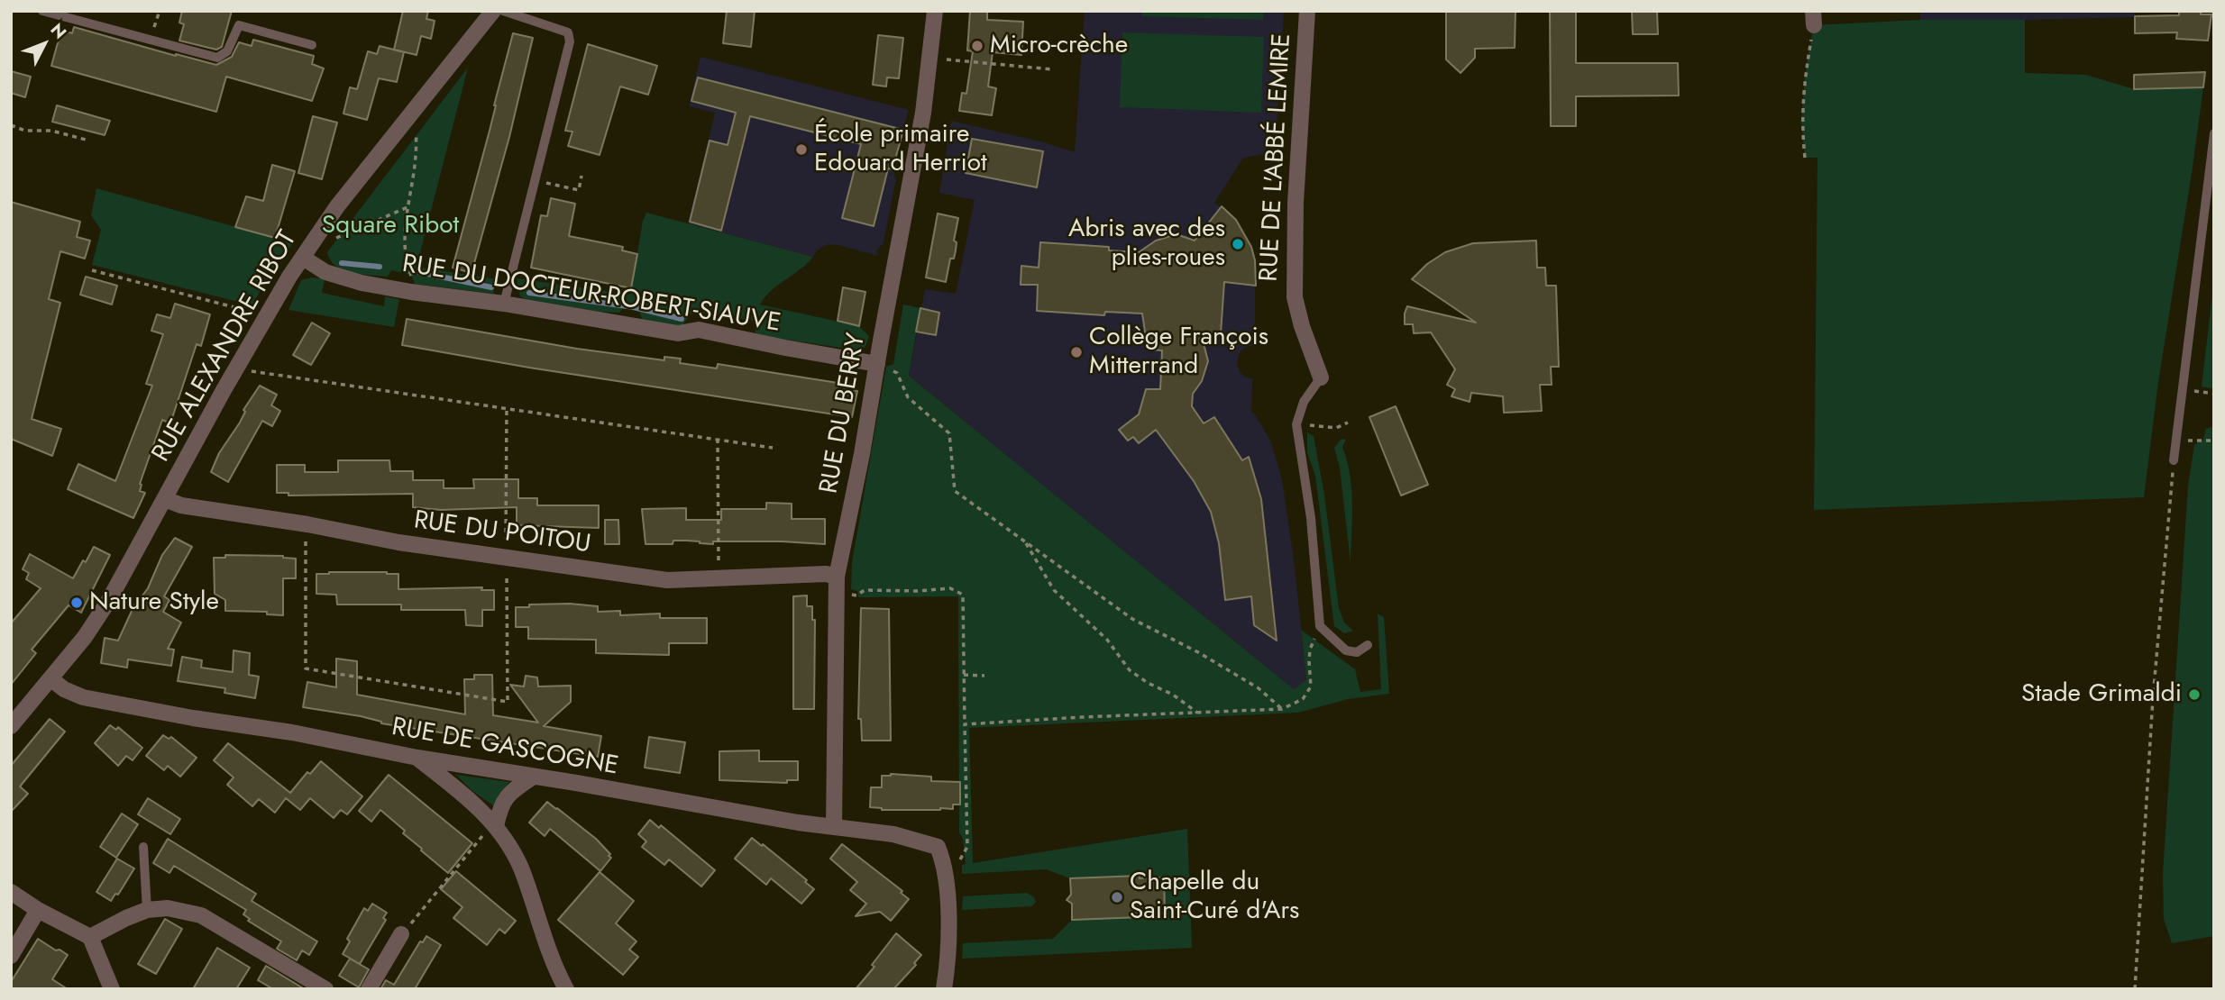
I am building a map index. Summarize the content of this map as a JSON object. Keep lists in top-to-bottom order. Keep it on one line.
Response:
{"streets":{"street":["RUE DE L'ABBÉ LEMIRE","RUE DU DOCTEUR-ROBERT-SIAUVE","RUE ALEXANDRE RIBOT","RUE DU BERRY","RUE DU POITOU","RUE DE GASCOGNE"]},"crossings":[["RUE DU DOCTEUR-ROBERT-SIAUVE","RUE ALEXANDRE RIBOT"],["RUE DU DOCTEUR-ROBERT-SIAUVE","RUE DU BERRY"],["RUE ALEXANDRE RIBOT","RUE DU POITOU"],["RUE ALEXANDRE RIBOT","RUE DE GASCOGNE"],["RUE DU BERRY","RUE DU POITOU"],["RUE DU BERRY","RUE DE GASCOGNE"]],"parks":["Square Ribot"],"places":["Micro-crèche","École primaire Edouard Herriot","Abris avec des plies-roues","Collège François Mitterrand","Nature Style","Stade Grimaldi","Chapelle du Saint-Curé d'Ars"],"north":"top right"}
